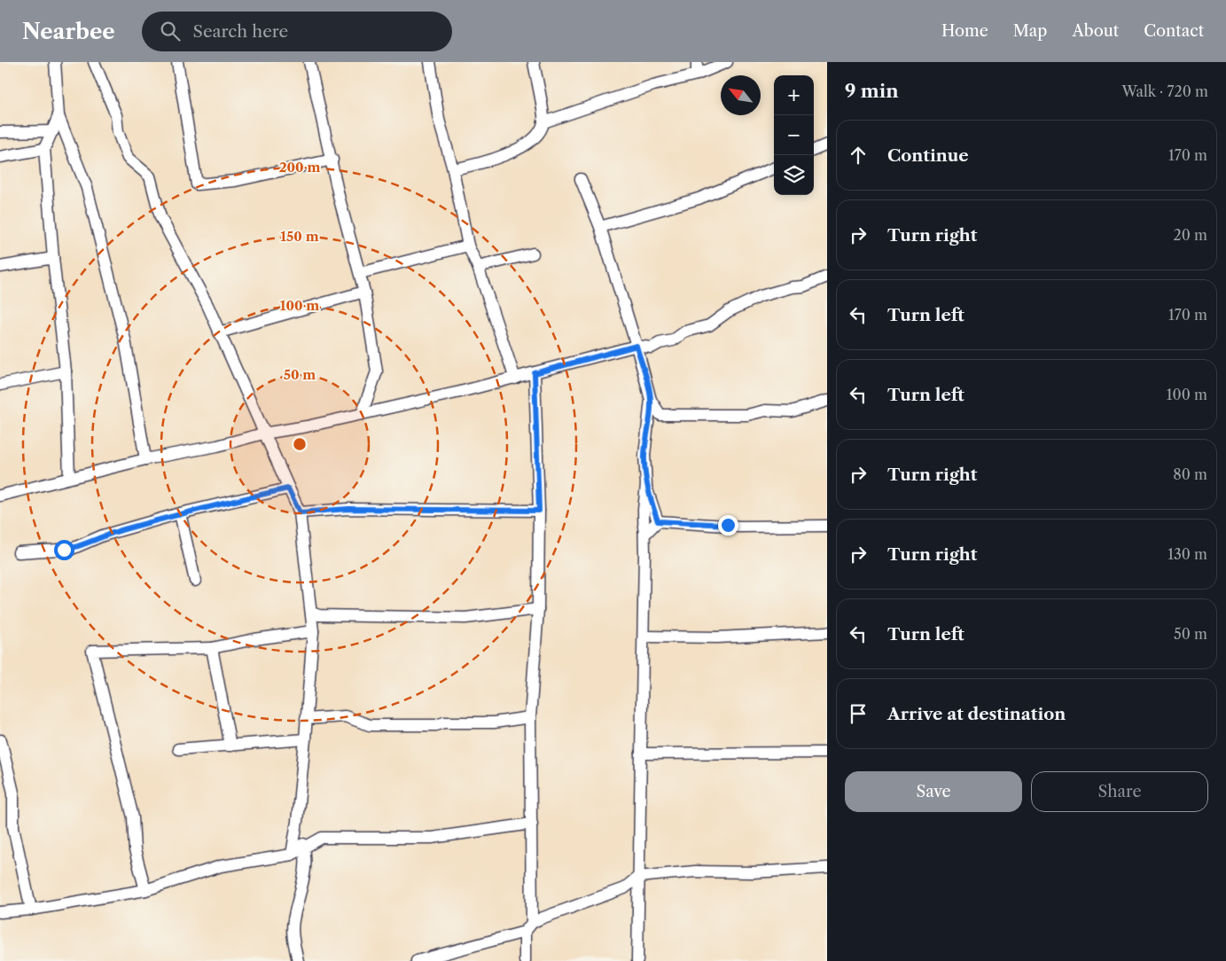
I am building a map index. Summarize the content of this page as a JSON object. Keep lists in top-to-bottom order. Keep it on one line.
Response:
{"north":"top left","page":{"header":"Nearbee","search":"Search here","nav":["Home","Map","About","Contact"],"heading":["9 min","Walk · 720 m"],"map_buttons":["+","−"],"list":[["Continue","170 m"],["Turn right","20 m"],["Turn left","170 m"],["Turn left","100 m"],["Turn right","80 m"],["Turn right","130 m"],["Turn left","50 m"],"Arrive at destination"],"buttons":["Save","Share"]},"rings":["200 m","150 m","100 m","50 m"]}
